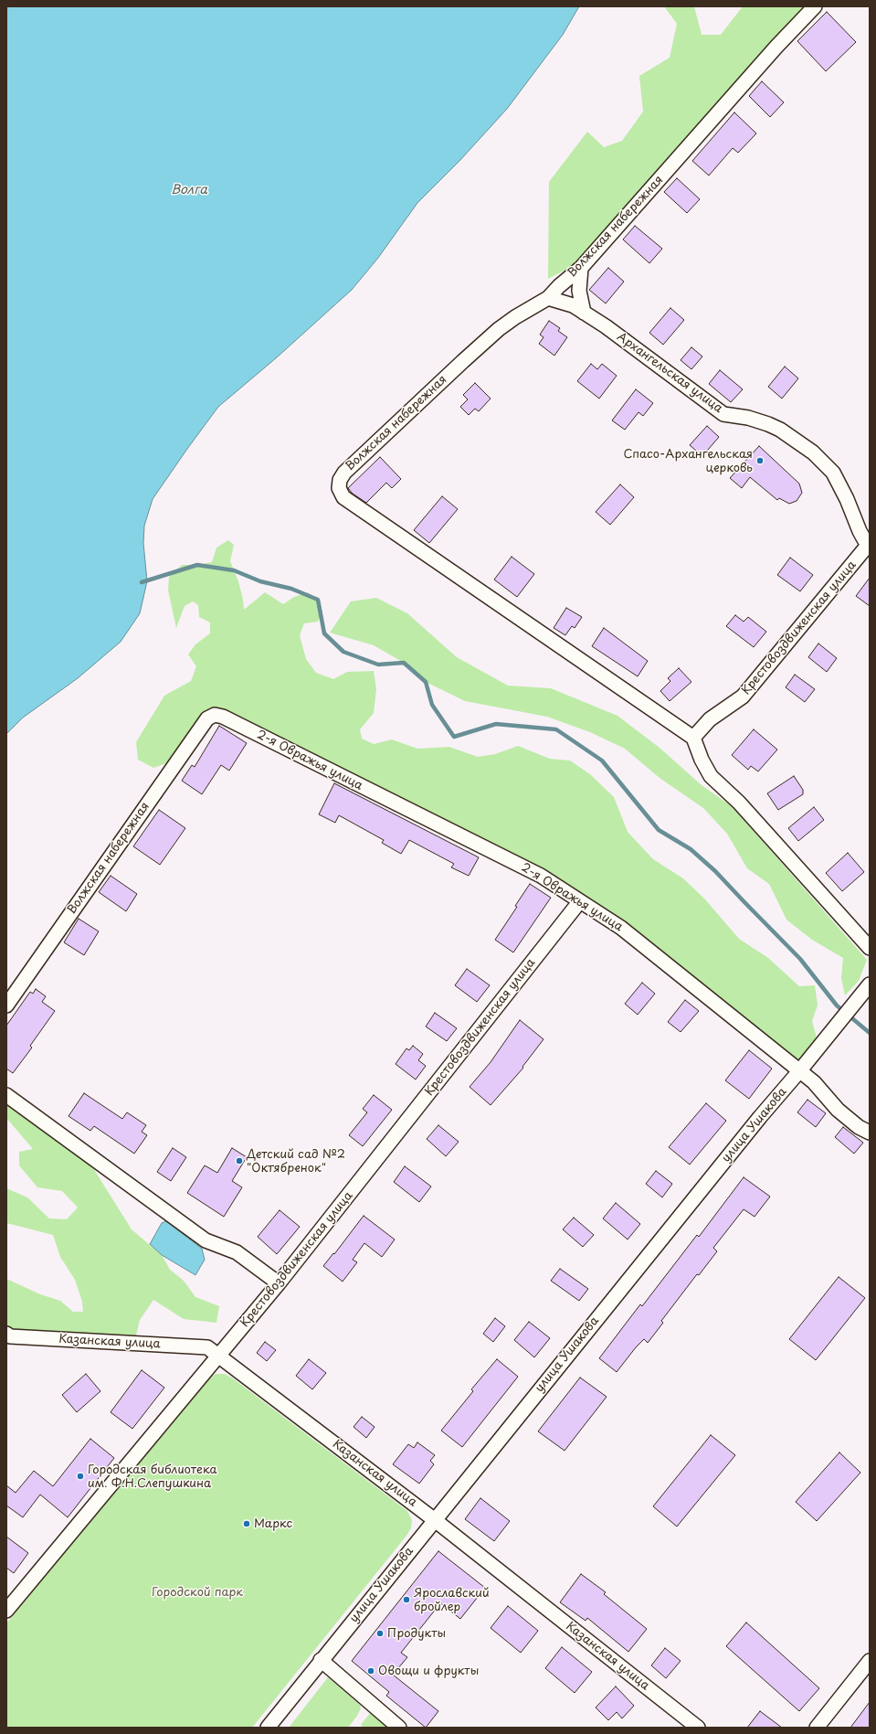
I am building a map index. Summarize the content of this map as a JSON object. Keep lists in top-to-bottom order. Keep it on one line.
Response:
{"streets":{"street":["Волжская набережная","Архангельская улица","Крестовоздвиженская улица","2-я Овражья улица","улица Ушакова","Казанская улица"]},"crossings":[["Волжская набережная","Архангельская улица"],["Волжская набережная","Крестовоздвиженская улица"],["Волжская набережная","2-я Овражья улица"],["Архангельская улица","Крестовоздвиженская улица"],["Крестовоздвиженская улица","2-я Овражья улица"],["Крестовоздвиженская улица","Казанская улица"],["2-я Овражья улица","улица Ушакова"],["улица Ушакова","Казанская улица"]],"water":["Волга"],"parks":["Городской парк"],"places":["Спасо-Архангельская церковь","Детский сад №2 \"Октябренок\"","Городская библиотека им. Ф.Н.Слепушкина","Маркс","Ярославский бройлер","Продукты","Овощи и фрукты"]}
